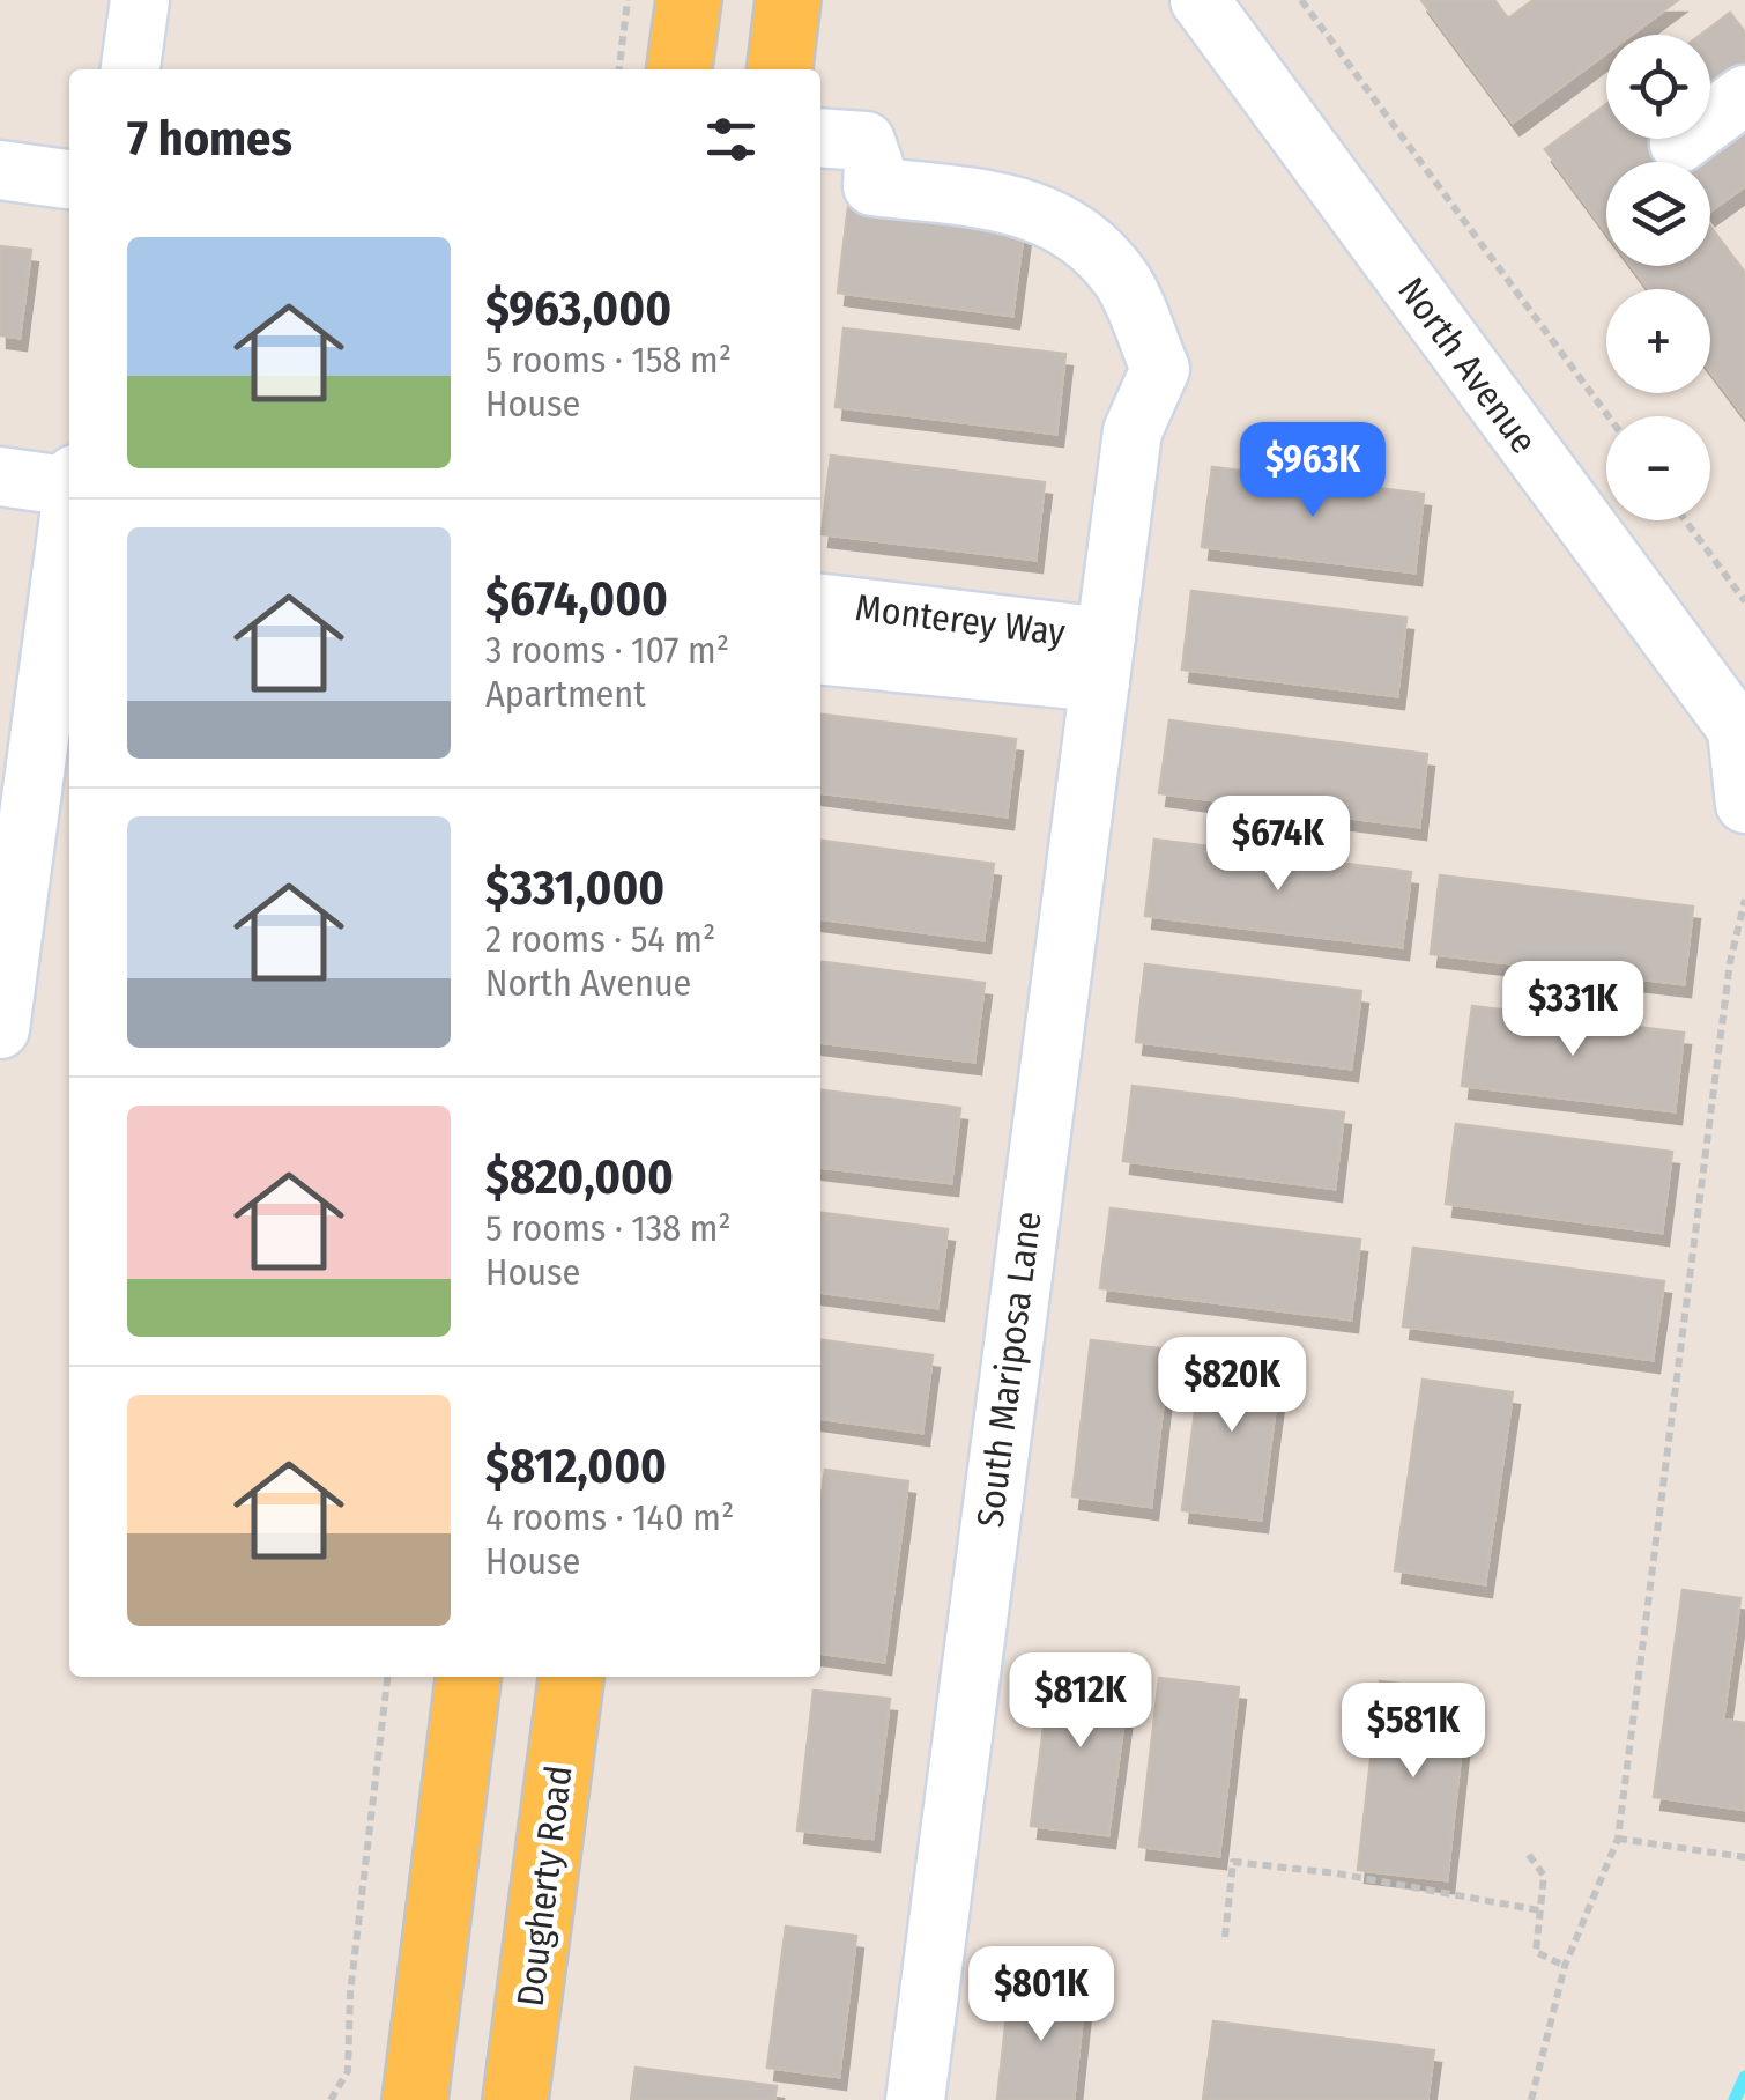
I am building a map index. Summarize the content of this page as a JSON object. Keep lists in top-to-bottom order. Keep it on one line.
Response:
{"streets":{"main road":["Dougherty Road"],"street":["North Avenue","Monterey Way","South Mariposa Lane"]},"crossings":[["Monterey Way","South Mariposa Lane"]],"page":{"map_buttons":["+","−"],"heading":"7 homes","list":[{"name":"$963,000","note":"5 rooms · 158 m² · House"},{"name":"$674,000","note":"3 rooms · 107 m² · Apartment"},{"name":"$331,000","note":"2 rooms · 54 m² · North Avenue"},{"name":"$820,000","note":"5 rooms · 138 m² · House"},{"name":"$812,000","note":"4 rooms · 140 m² · House"}],"price":["$963K","$674K","$331K","$820K","$812K","$581K","$801K"]}}
